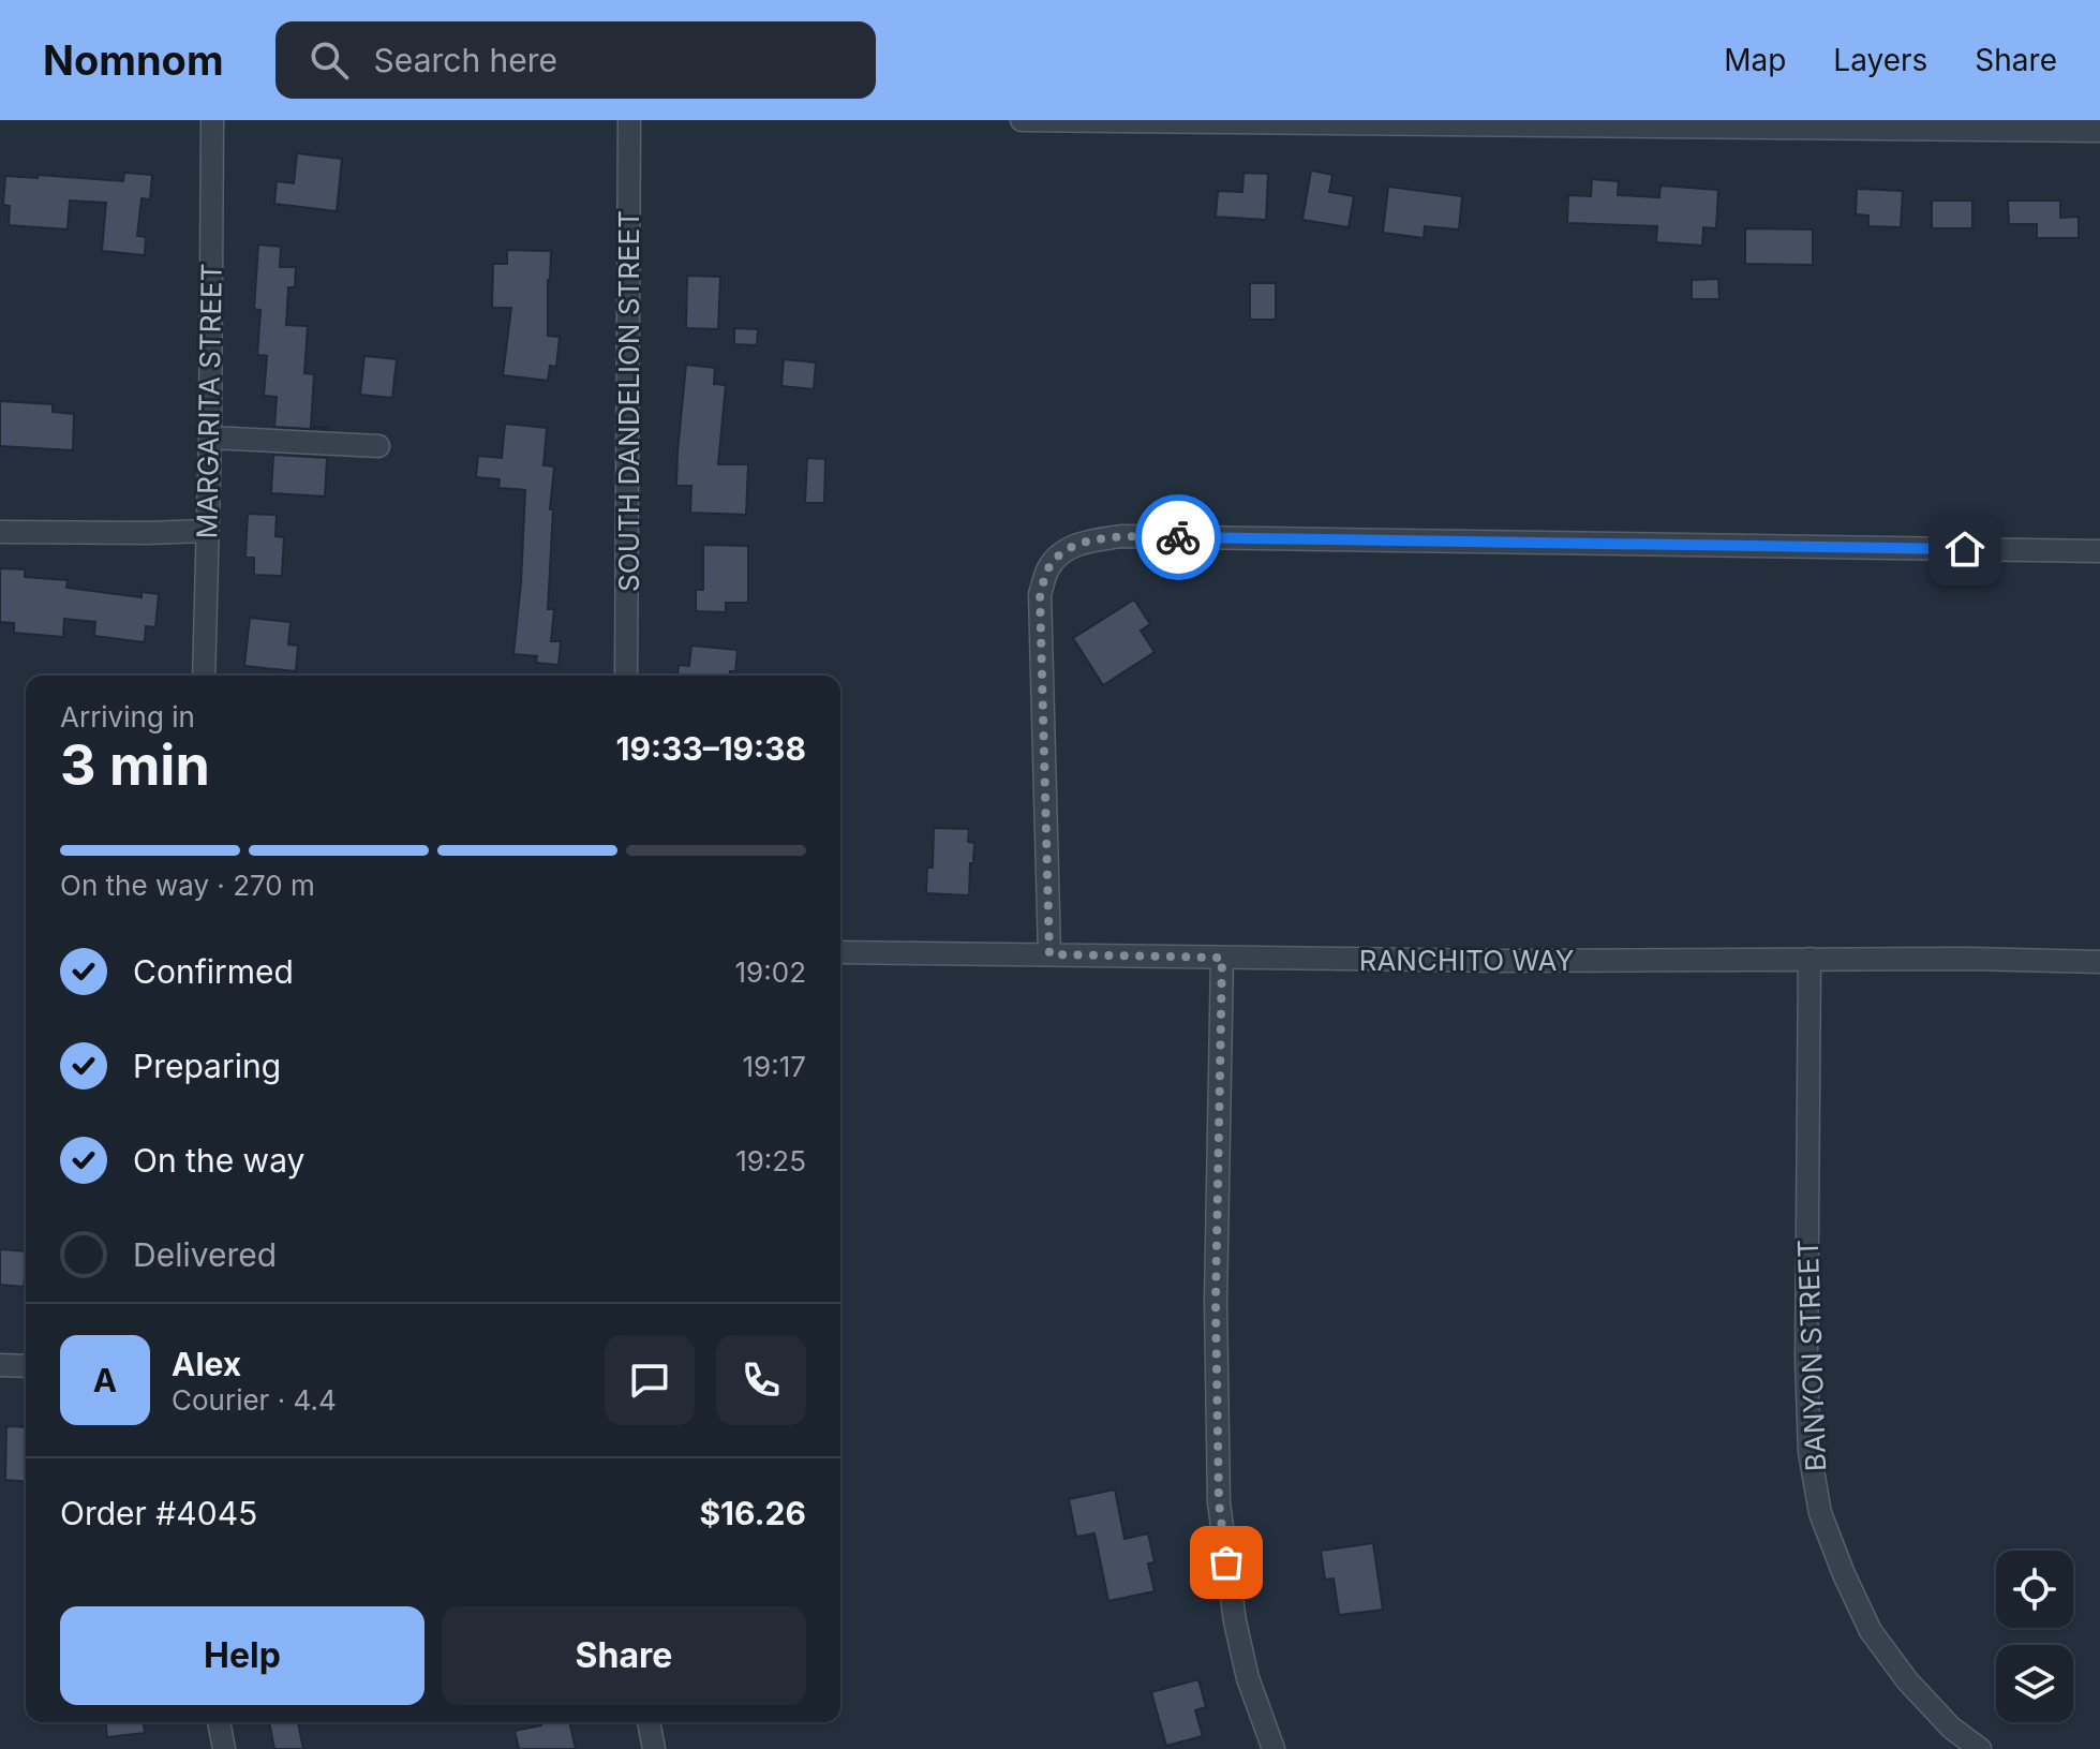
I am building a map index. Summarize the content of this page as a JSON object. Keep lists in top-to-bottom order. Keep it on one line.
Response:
{"streets":{"street":["MARGARITA STREET","SOUTH DANDELION STREET","RANCHITO WAY","BANYON STREET"]},"crossings":[["RANCHITO WAY","BANYON STREET"]],"page":{"header":"Nomnom","search":"Search here","nav":["Map","Layers","Share"],"heading":["3 min","Arriving in","19:33–19:38"],"panel":["Alex","Courier · 4.4","Order #4045","$16.26"],"bar":"On the way · 270 m","list":[["Confirmed","19:02"],["Preparing","19:17"],["On the way","19:25"],"Delivered"],"round":"A","buttons":["Help","Share"]}}
